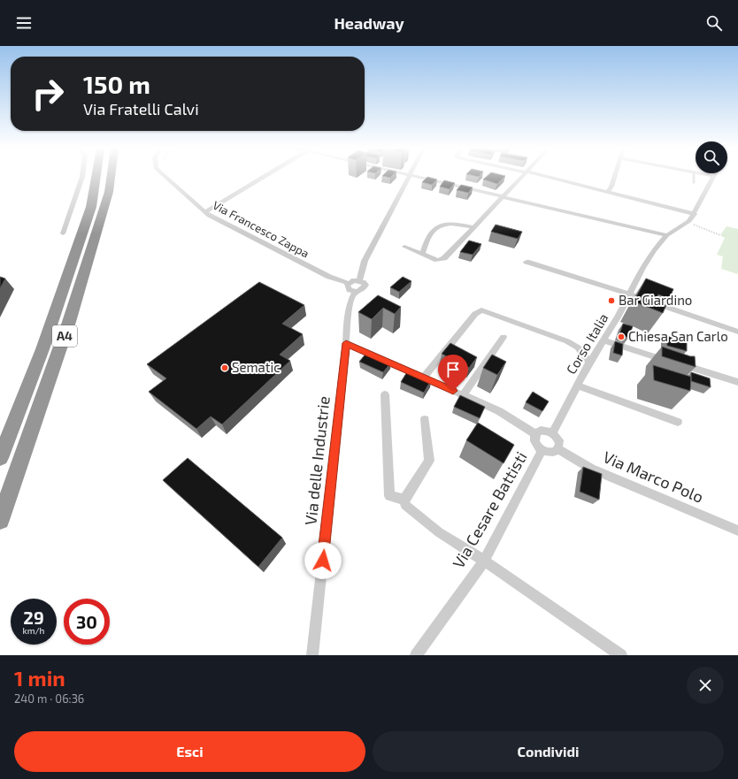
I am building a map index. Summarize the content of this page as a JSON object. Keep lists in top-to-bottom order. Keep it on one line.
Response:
{"streets":{"highway":["A4"],"street":["Via Francesco Zappa","Corso Italia","Via delle Industrie","Via Marco Polo","Via Cesare Battisti"]},"crossings":[["Via Francesco Zappa","Via delle Industrie"],["Corso Italia","Via Marco Polo"],["Corso Italia","Via Cesare Battisti"],["Via Marco Polo","Via Cesare Battisti"]],"places":["Bar Giardino","Chiesa San Carlo","Sematic"],"page":{"header":"Headway","turn":["150 m","Via Fratelli Calvi"],"speed":"29 km/h","limit":"30","heading":["1 min","240 m · 06:36"],"buttons":["Esci","Condividi"]}}
